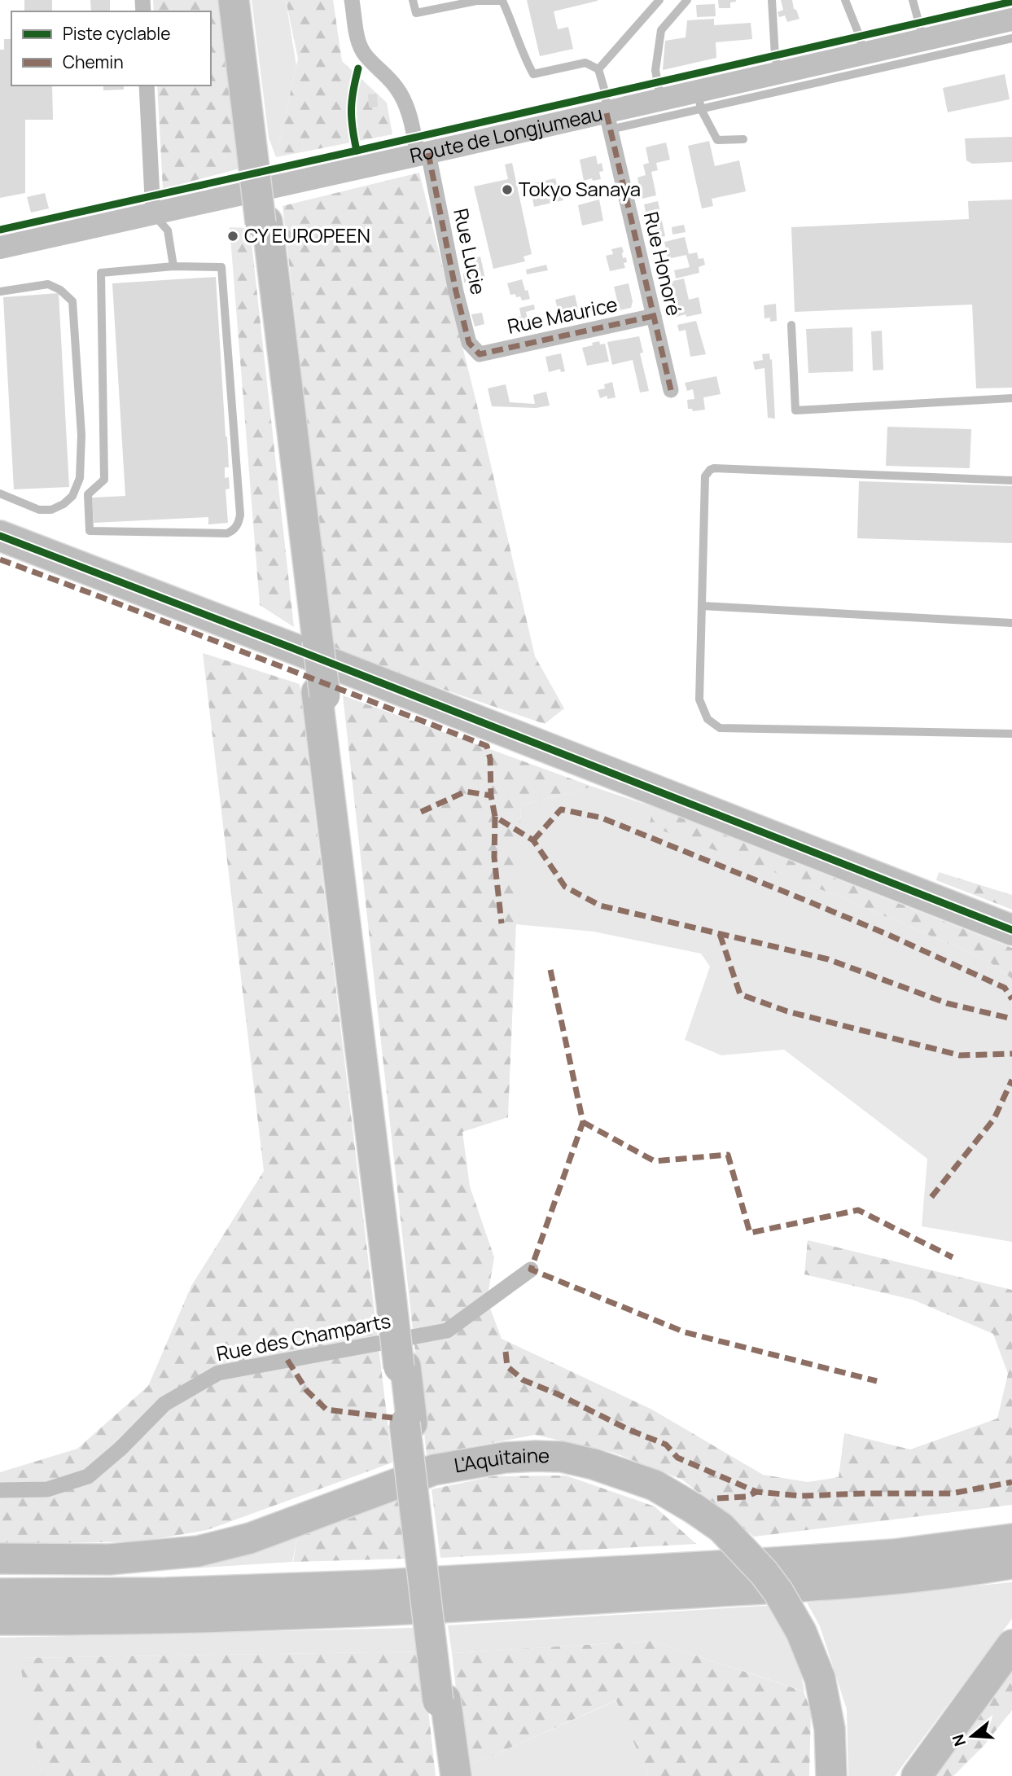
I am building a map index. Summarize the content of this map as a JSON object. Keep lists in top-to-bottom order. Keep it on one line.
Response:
{"streets":{"highway":["L'Aquitaine"],"street":["Route de Longjumeau","Rue Lucie","Rue Honoré","Rue Maurice","Rue des Champarts"]},"crossings":[["Route de Longjumeau","Rue Lucie"],["Route de Longjumeau","Rue Honoré"],["Rue Lucie","Rue Maurice"],["Rue Honoré","Rue Maurice"]],"places":["Tokyo Sanaya","CY EUROPEEN"],"legend":["Piste cyclable","Chemin"],"north":"left"}
